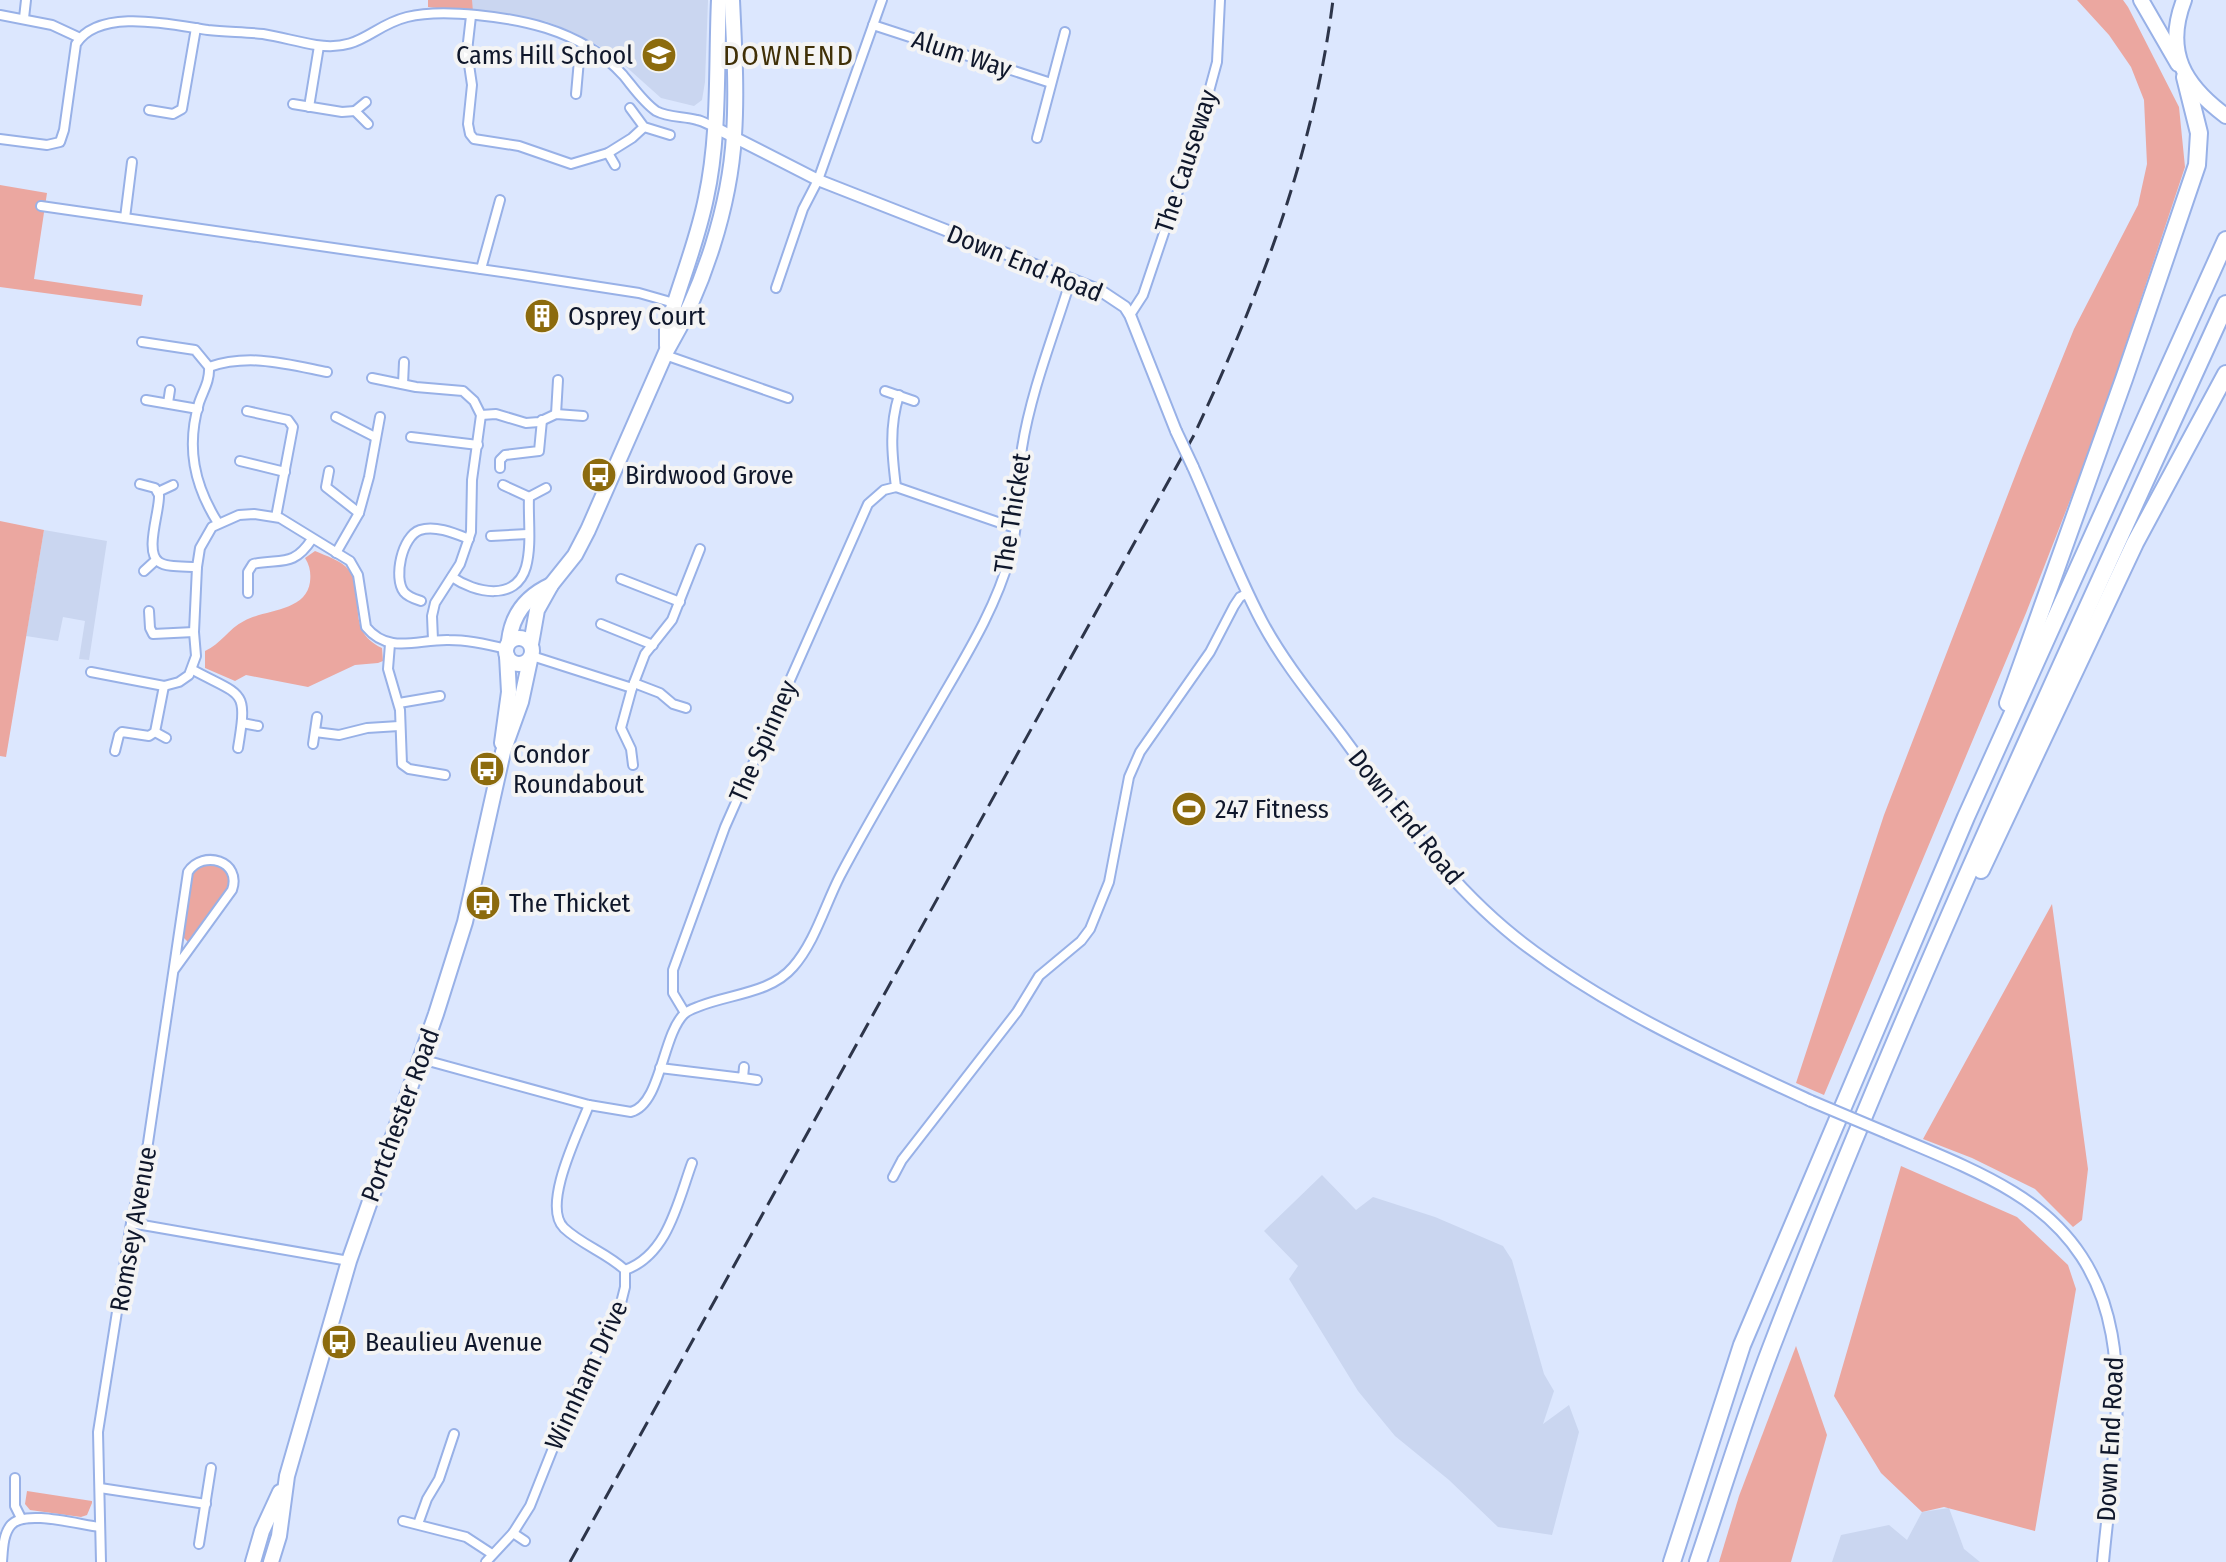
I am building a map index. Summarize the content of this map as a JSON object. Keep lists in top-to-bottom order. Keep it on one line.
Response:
{"streets":{"main road":["Portchester Road"],"street":["Alum Way","The Causeway","Down End Road","The Thicket","The Spinney","Romsey Avenue","Winnham Drive"]},"crossings":[["The Causeway","Down End Road"],["Down End Road","The Thicket"],["Down End Road","Portchester Road"],["The Thicket","The Spinney"]],"districts":["DOWNEND"],"places":{"school or university":["Cams Hill School"],"building":["Osprey Court"],"bus stop":["Birdwood Grove","Condor Roundabout","The Thicket","Beaulieu Avenue"],"sports":["247 Fitness"]}}
